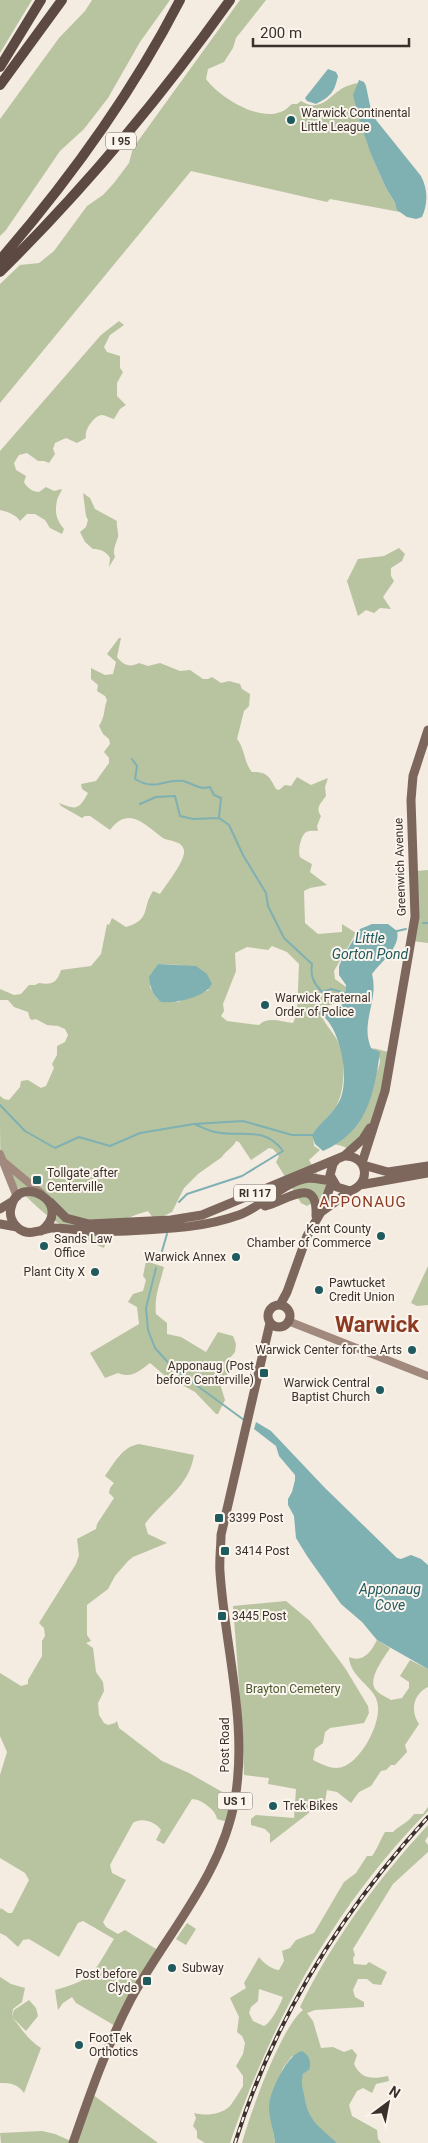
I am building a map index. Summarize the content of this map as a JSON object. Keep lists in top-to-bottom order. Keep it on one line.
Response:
{"streets":{"highway":["I 95"],"main road":["Greenwich Avenue","RI 117","Post Road","US 1"]},"crossings":[["Greenwich Avenue","RI 117"],["Greenwich Avenue","US 1"],["RI 117","US 1"],["Post Road","US 1"]],"districts":["APPONAUG","Warwick"],"water":["Little Gorton Pond","Apponaug Cove"],"parks":["Brayton Cemetery"],"places":{"other":["Warwick Continental Little League","Warwick Fraternal Order of Police","Kent County Chamber of Commerce","Sands Law Office","Warwick Annex","Plant City X","Pawtucket Credit Union","Warwick Center for the Arts","Warwick Central Baptist Church","Trek Bikes","Subway","FootTek Orthotics"],"transit":["Tollgate after Centerville","Apponaug (Post before Centerville)","3399 Post","3414 Post","3445 Post","Post before Clyde"]},"scale_bar":"200 m","north":"top right"}
